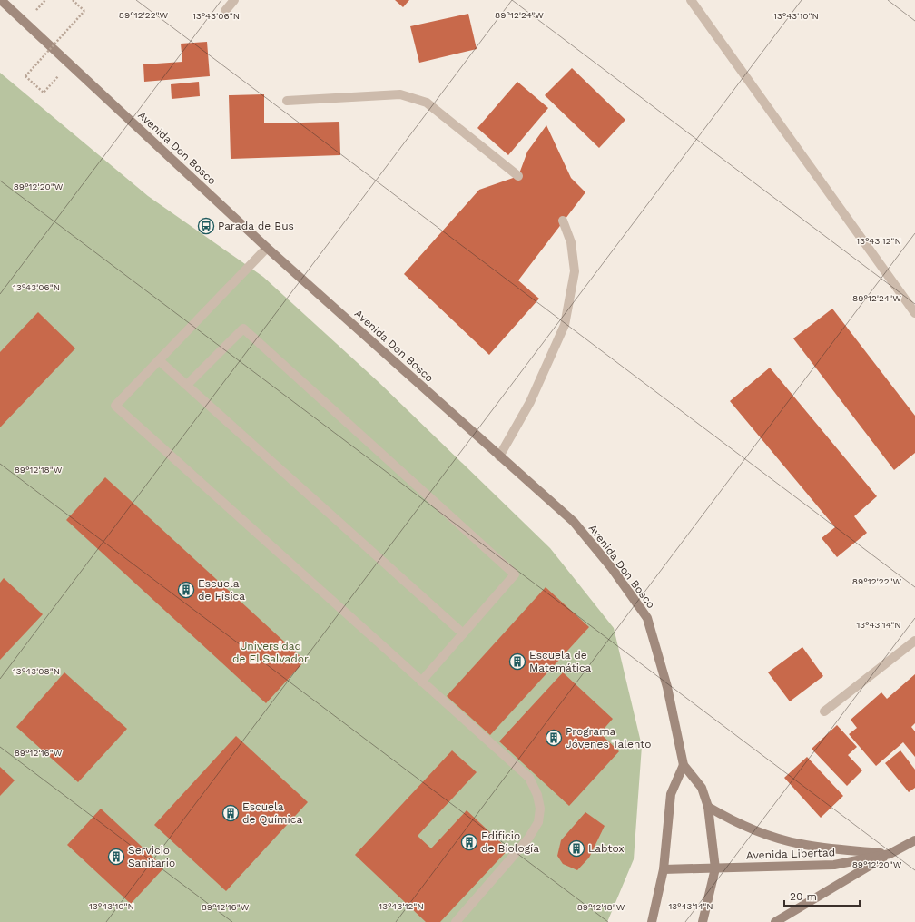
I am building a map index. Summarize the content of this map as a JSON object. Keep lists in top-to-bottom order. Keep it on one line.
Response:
{"streets":{"main road":["Avenida Don Bosco","Avenida Libertad"]},"crossings":[["Avenida Don Bosco","Avenida Libertad"]],"parks":["Universidad de El Salvador"],"places":{"bus stop":["Parada de Bus"],"building":["Escuela de Física","Escuela de Matemática","Programa Jóvenes Talento","Escuela de Química","Edificio de Biología","Labtox","Servicio Sanitario"]},"scale_bar":"20 m","coordinates":["89°12'22\"W","89°12'24\"W","13°43'06\"N","13°43'10\"N","89°12'20\"W","13°43'12\"N","89°12'18\"W","13°43'14\"N","13°43'08\"N","89°12'16\"W"]}
